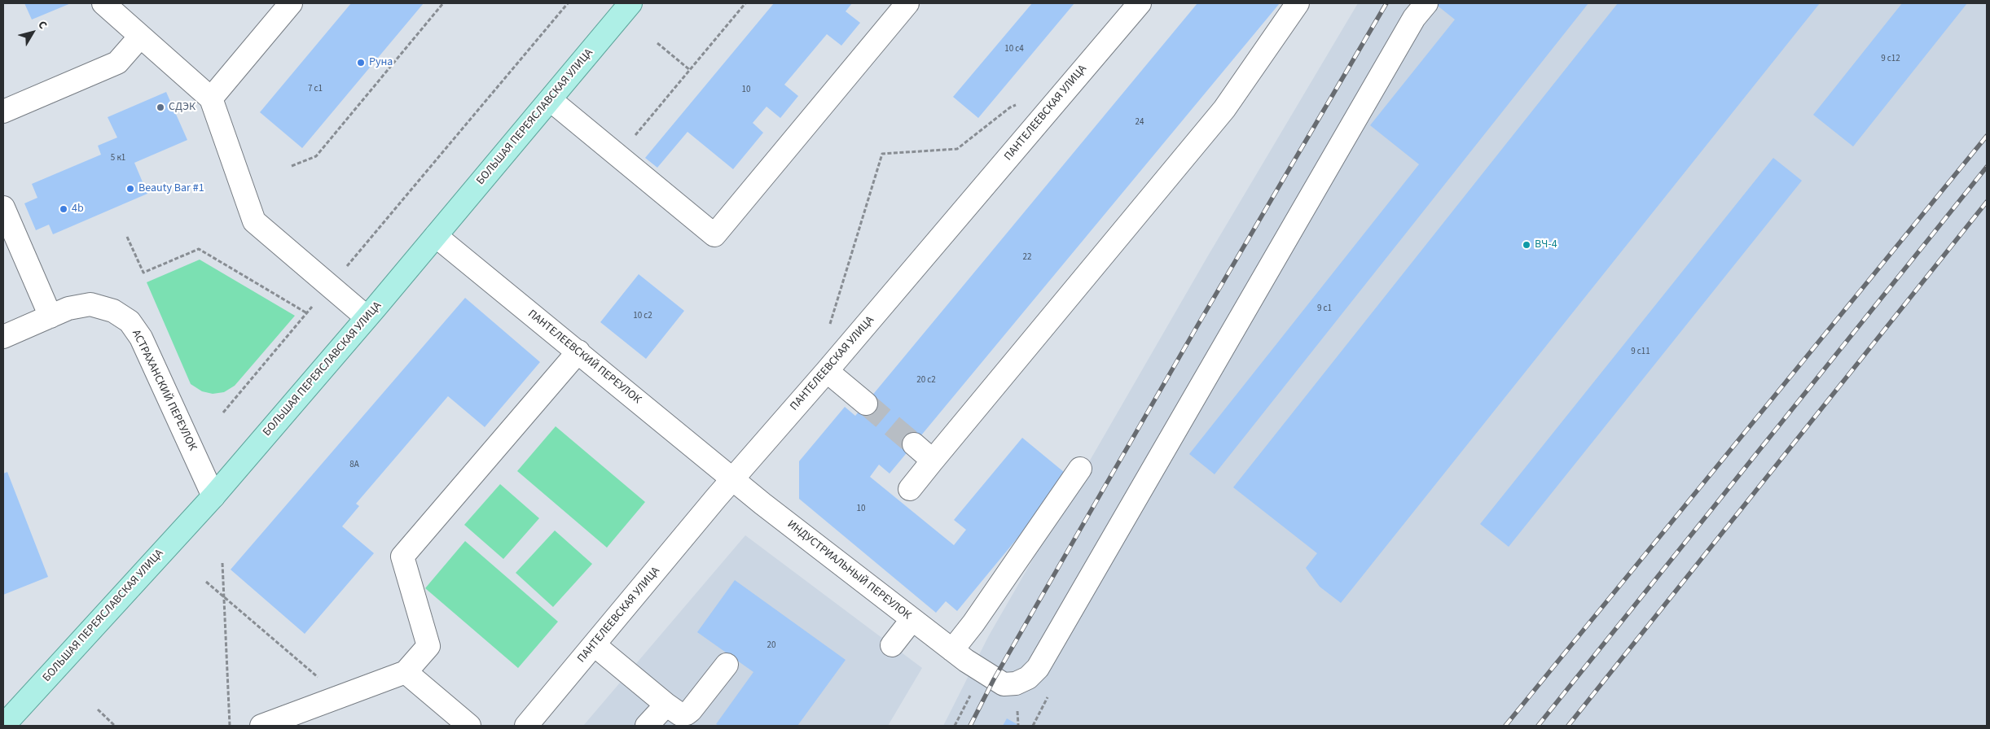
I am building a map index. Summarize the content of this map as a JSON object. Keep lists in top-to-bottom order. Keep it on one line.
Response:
{"streets":{"main road":["БОЛЬШАЯ ПЕРЕЯСЛАВСКАЯ УЛИЦА"],"street":["ПАНТЕЛЕЕВСКАЯ УЛИЦА","ПАНТЕЛЕЕВСКИЙ ПЕРЕУЛОК","АСТРАХАНСКИЙ ПЕРЕУЛОК","ИНДУСТРИАЛЬНЫЙ ПЕРЕУЛОК"]},"crossings":[["ПАНТЕЛЕЕВСКАЯ УЛИЦА","ПАНТЕЛЕЕВСКИЙ ПЕРЕУЛОК"],["ПАНТЕЛЕЕВСКАЯ УЛИЦА","ИНДУСТРИАЛЬНЫЙ ПЕРЕУЛОК"],["БОЛЬШАЯ ПЕРЕЯСЛАВСКАЯ УЛИЦА","ПАНТЕЛЕЕВСКИЙ ПЕРЕУЛОК"],["БОЛЬШАЯ ПЕРЕЯСЛАВСКАЯ УЛИЦА","АСТРАХАНСКИЙ ПЕРЕУЛОК"],["ПАНТЕЛЕЕВСКИЙ ПЕРЕУЛОК","ИНДУСТРИАЛЬНЫЙ ПЕРЕУЛОК"]],"places":["Руна","СДЭК","Beauty Bar #1","4b","ВЧ-4"],"house_numbers":["10 с4","9 с12","7 с1","10","24","5 к1","22","9 с1","10 с2","9 с11","20 с2","8А","10","20"],"north":"top right"}
